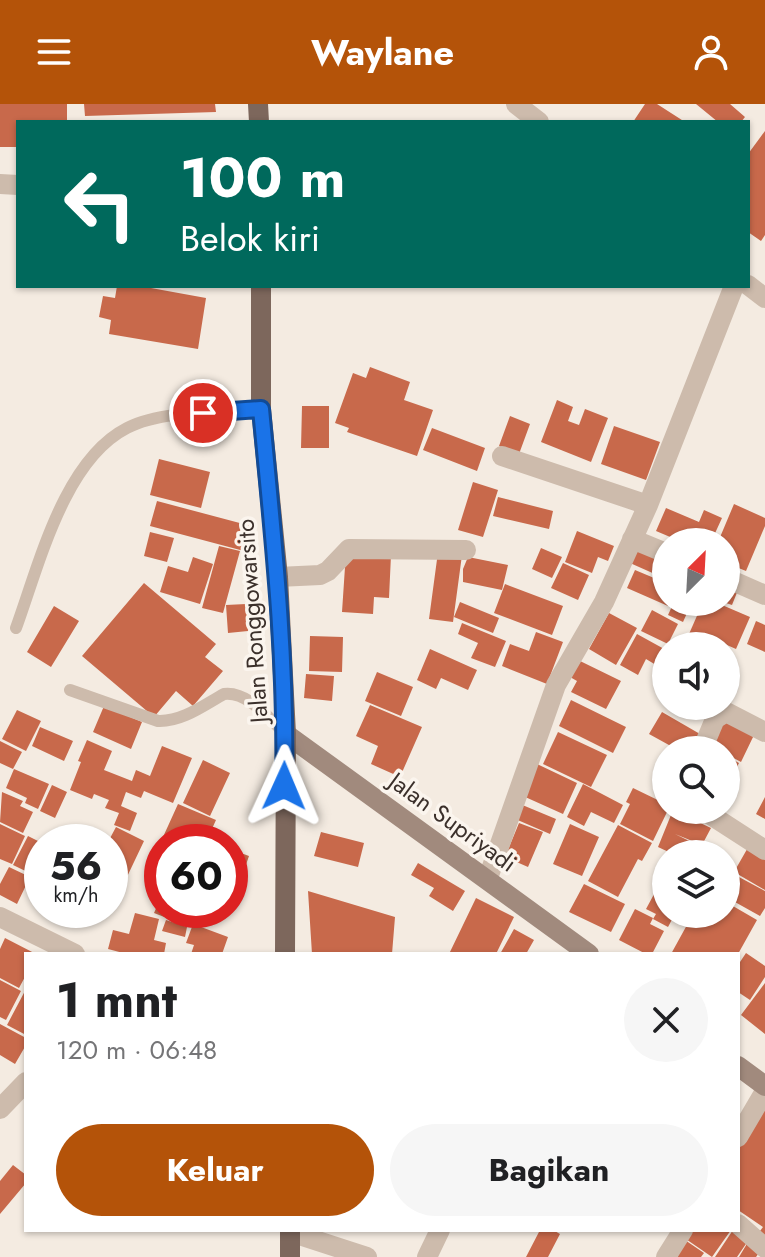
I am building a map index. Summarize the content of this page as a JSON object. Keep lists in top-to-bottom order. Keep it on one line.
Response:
{"streets":{"main road":["Jalan Ronggowarsito"],"street":["Jalan Supriyadi"]},"crossings":[["Jalan Ronggowarsito","Jalan Supriyadi"]],"north":"top right","page":{"header":"Waylane","turn":["100 m","Belok kiri"],"speed":"56 km/h","limit":"60","heading":["1 mnt","120 m · 06:48"],"buttons":["Keluar","Bagikan"]}}
